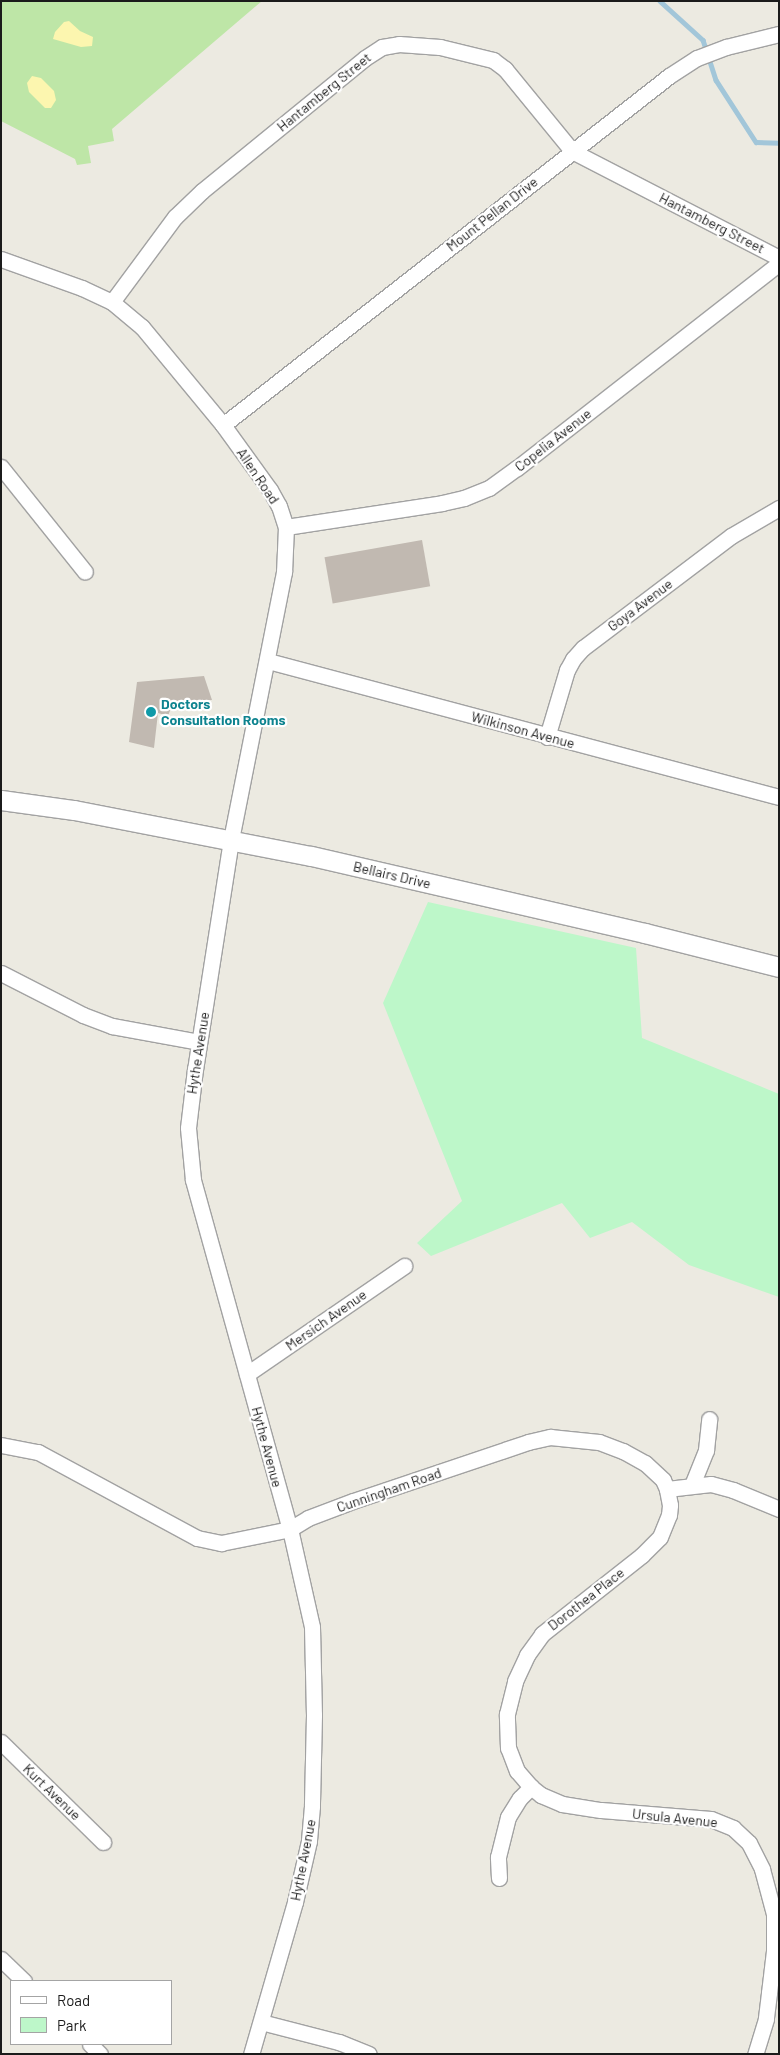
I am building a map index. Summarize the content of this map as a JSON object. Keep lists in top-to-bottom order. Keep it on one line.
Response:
{"streets":{"street":["Hantamberg Street","Mount Pellan Drive","Copelia Avenue","Allen Road","Goya Avenue","Wilkinson Avenue","Bellairs Drive","Hythe Avenue","Mersich Avenue","Cunningham Road","Dorothea Place","Kurt Avenue","Ursula Avenue"]},"crossings":[["Hantamberg Street","Mount Pellan Drive"],["Hantamberg Street","Allen Road"],["Mount Pellan Drive","Allen Road"],["Copelia Avenue","Allen Road"],["Allen Road","Wilkinson Avenue"],["Allen Road","Bellairs Drive"],["Allen Road","Hythe Avenue"],["Goya Avenue","Wilkinson Avenue"],["Bellairs Drive","Hythe Avenue"],["Hythe Avenue","Mersich Avenue"],["Hythe Avenue","Cunningham Road"],["Cunningham Road","Dorothea Place"],["Dorothea Place","Ursula Avenue"]],"places":["Doctors Consultation Rooms"],"legend":["Road","Park"]}
